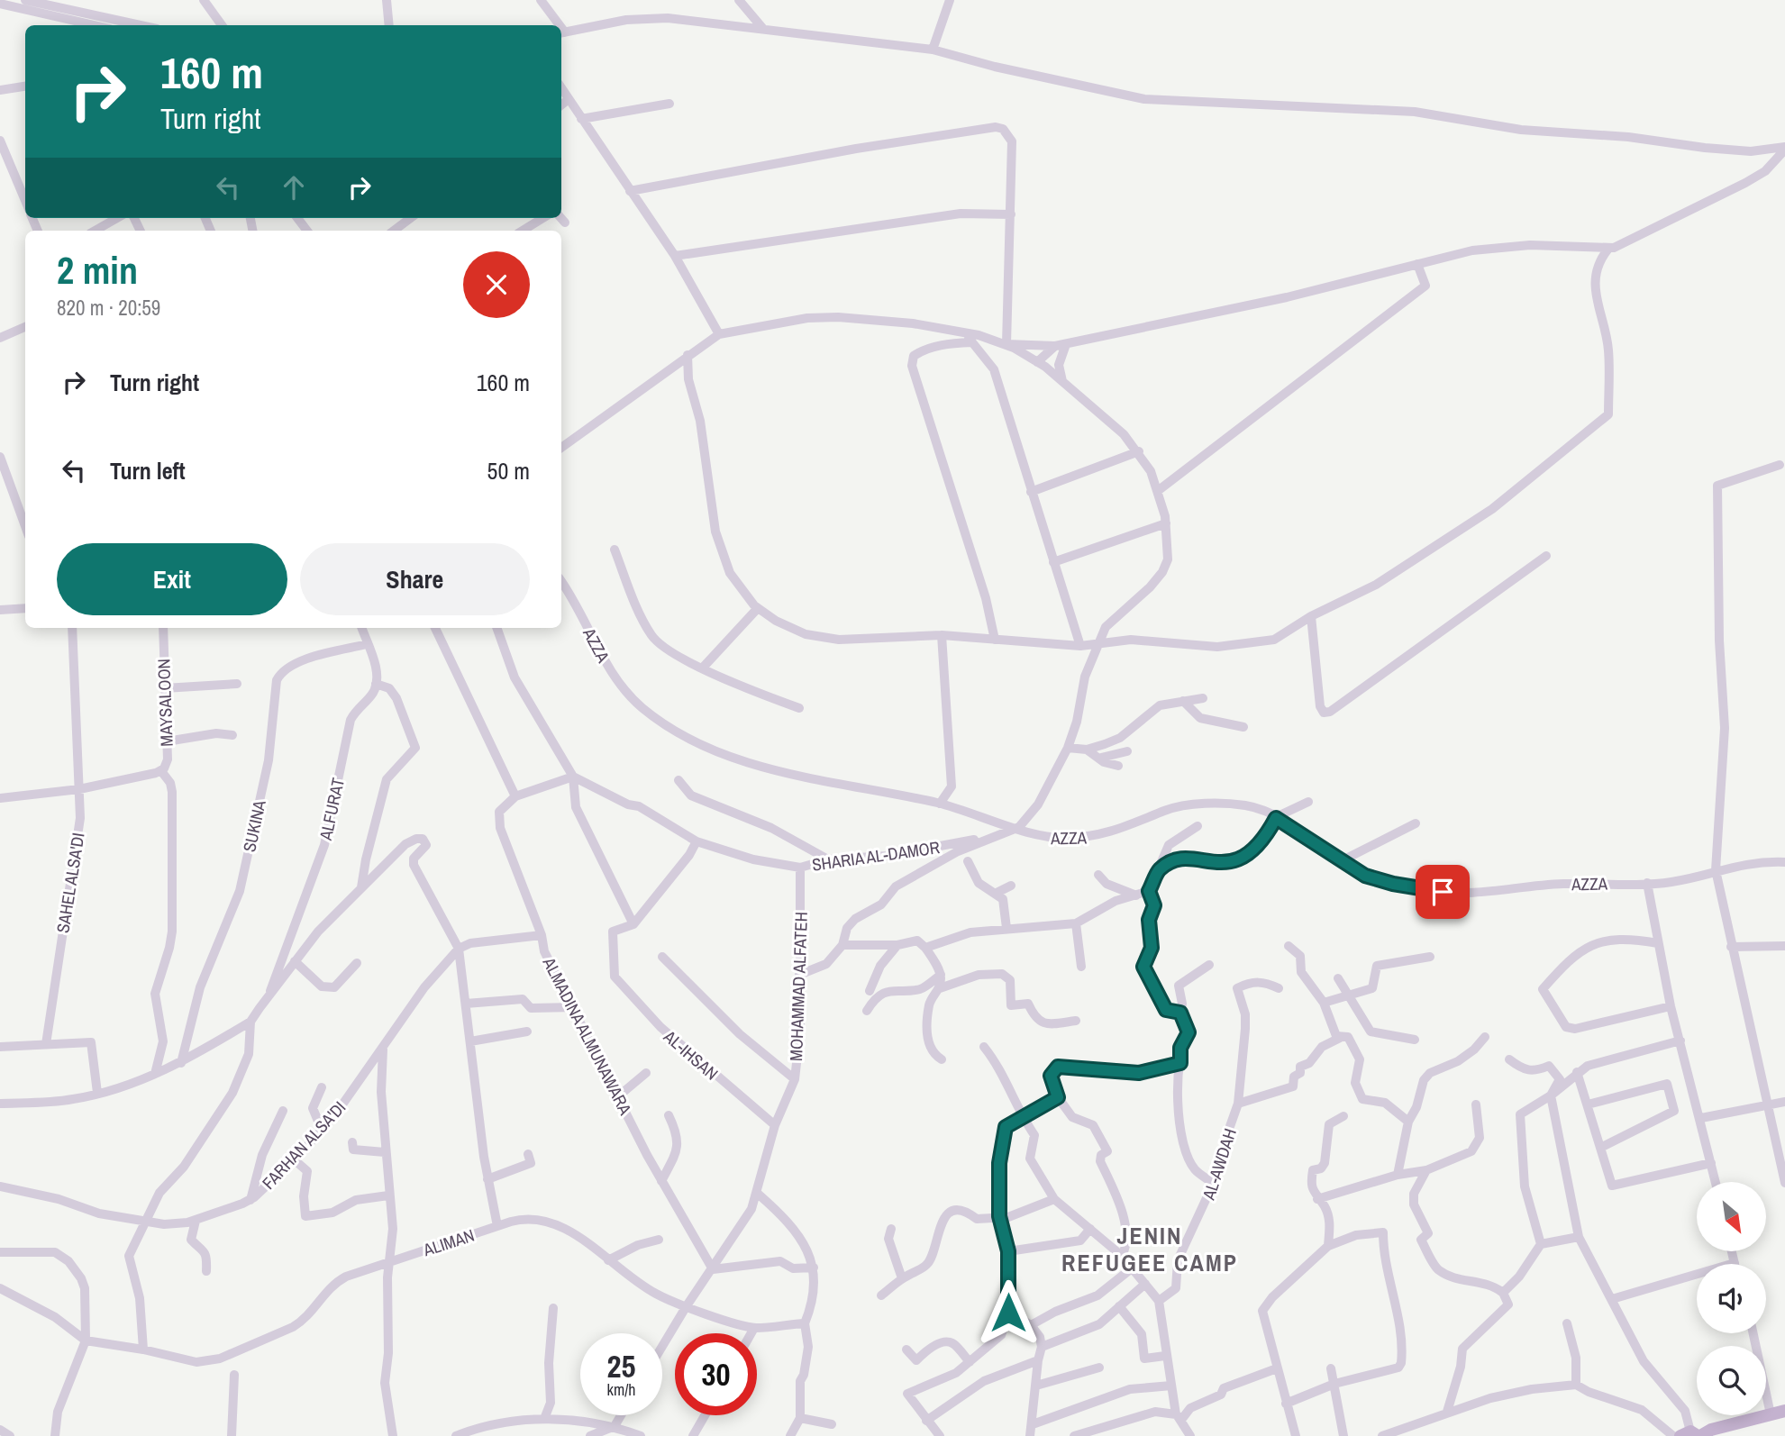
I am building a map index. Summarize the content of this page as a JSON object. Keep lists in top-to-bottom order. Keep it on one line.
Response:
{"streets":{"street":["AZZA","MAYSALOON","ALFURAT","SUKINA","SHARIA AL-DAMOR","SAHEL ALSA'DI","MOHAMMAD ALFATEH","ALMADINA ALMUNAWARA","AL-IHSAN","FARHAN ALSA'DI","AL-AWDAH","ALIMAN"]},"crossings":[["AZZA","SHARIA AL-DAMOR"],["MAYSALOON","SAHEL ALSA'DI"],["SHARIA AL-DAMOR","MOHAMMAD ALFATEH"],["MOHAMMAD ALFATEH","ALMADINA ALMUNAWARA"],["MOHAMMAD ALFATEH","AL-IHSAN"],["MOHAMMAD ALFATEH","ALIMAN"]],"districts":["JENIN REFUGEE CAMP"],"north":"bottom right","page":{"turn":["160 m","Turn right"],"heading":["2 min","820 m · 20:59"],"list":[{"name":"Turn right","value":"160 m"},{"name":"Turn left","value":"50 m"}],"buttons":["Exit","Share"],"speed":"25 km/h","limit":"30"}}
